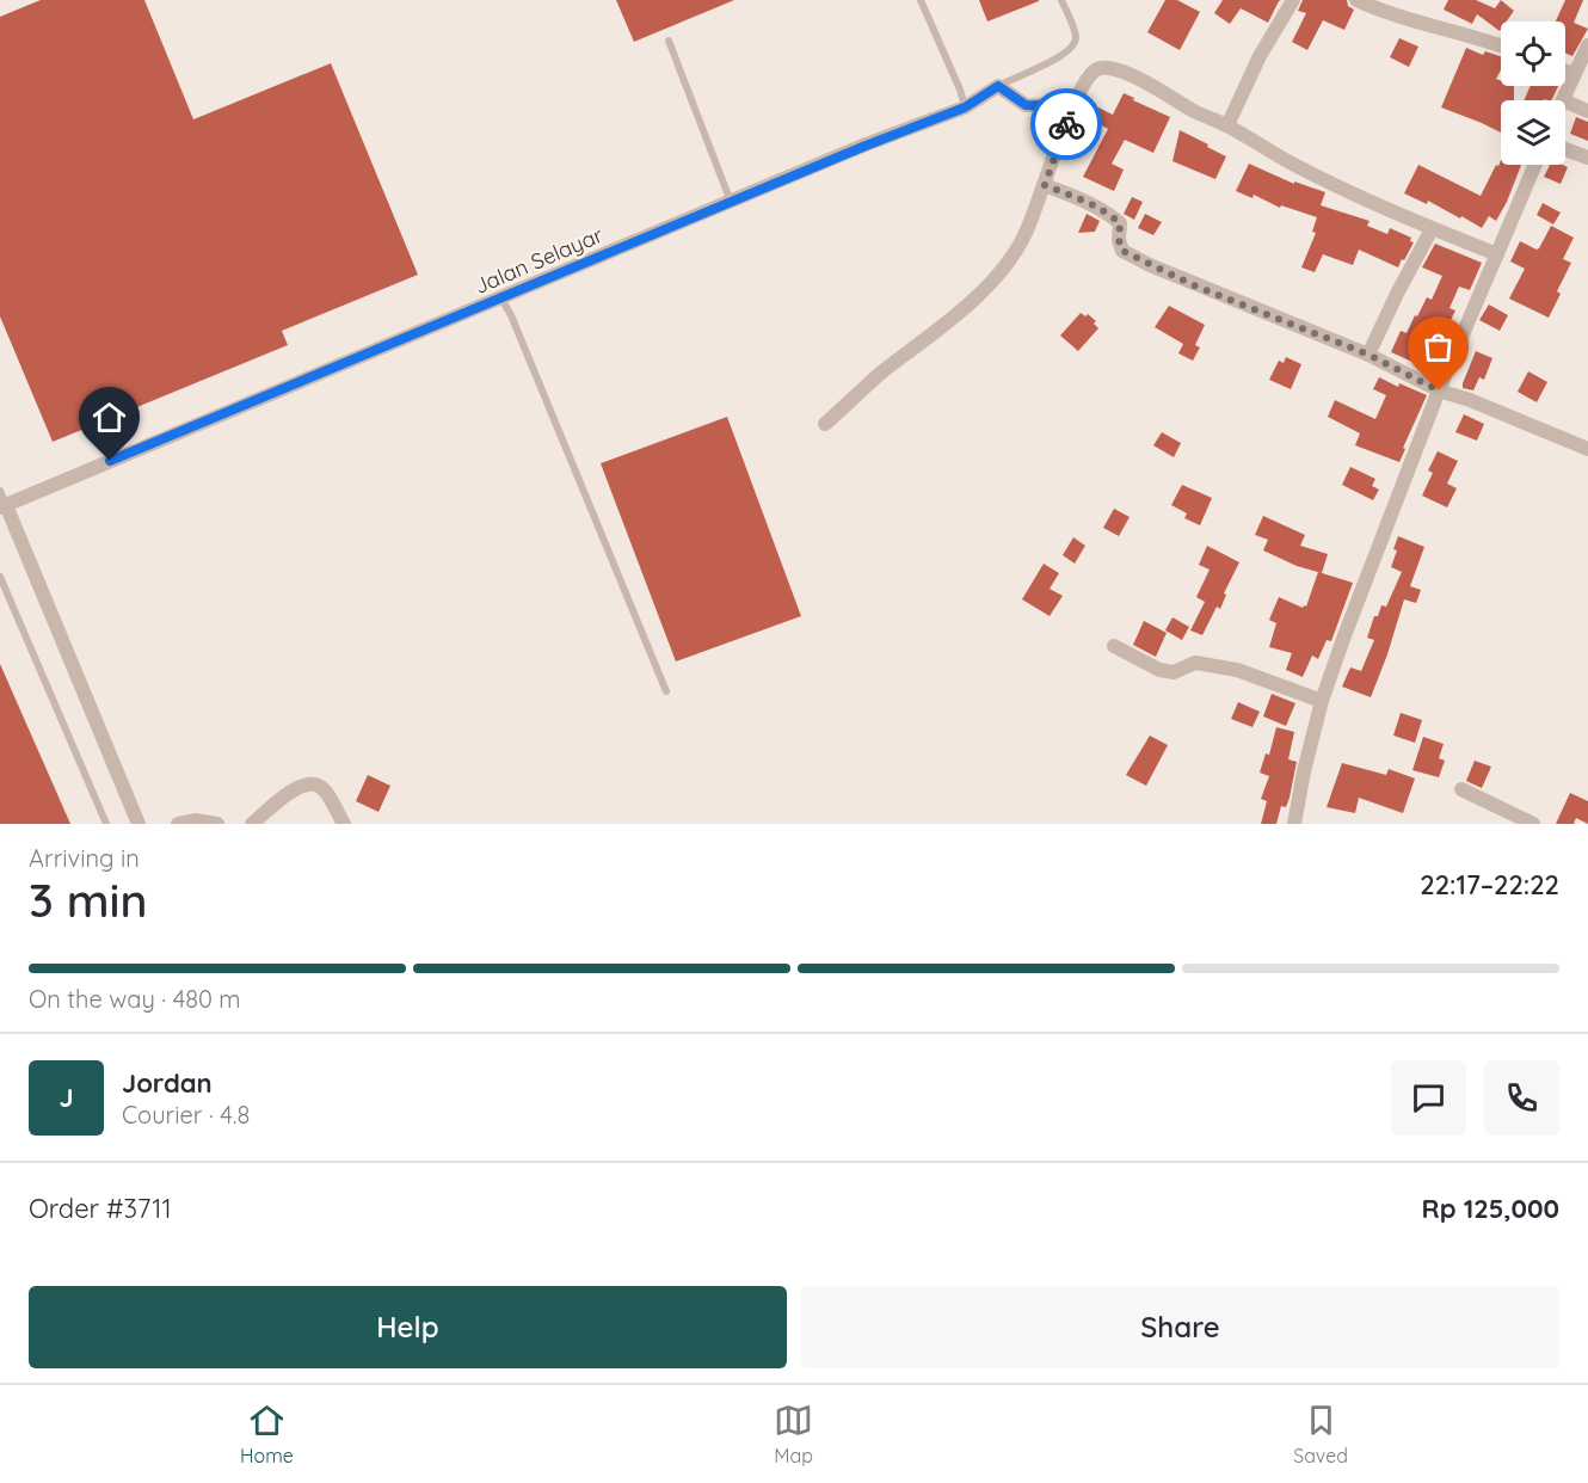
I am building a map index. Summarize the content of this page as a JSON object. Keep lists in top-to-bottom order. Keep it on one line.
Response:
{"streets":{"street":["Jalan Selayar"]},"page":{"heading":["3 min","Arriving in","22:17–22:22"],"panel":["Jordan","Courier · 4.8","Order #3711","Rp 125,000"],"bar":"On the way · 480 m","round":"J","buttons":["Help","Share"],"tabs":["Home","Map","Saved"]}}
